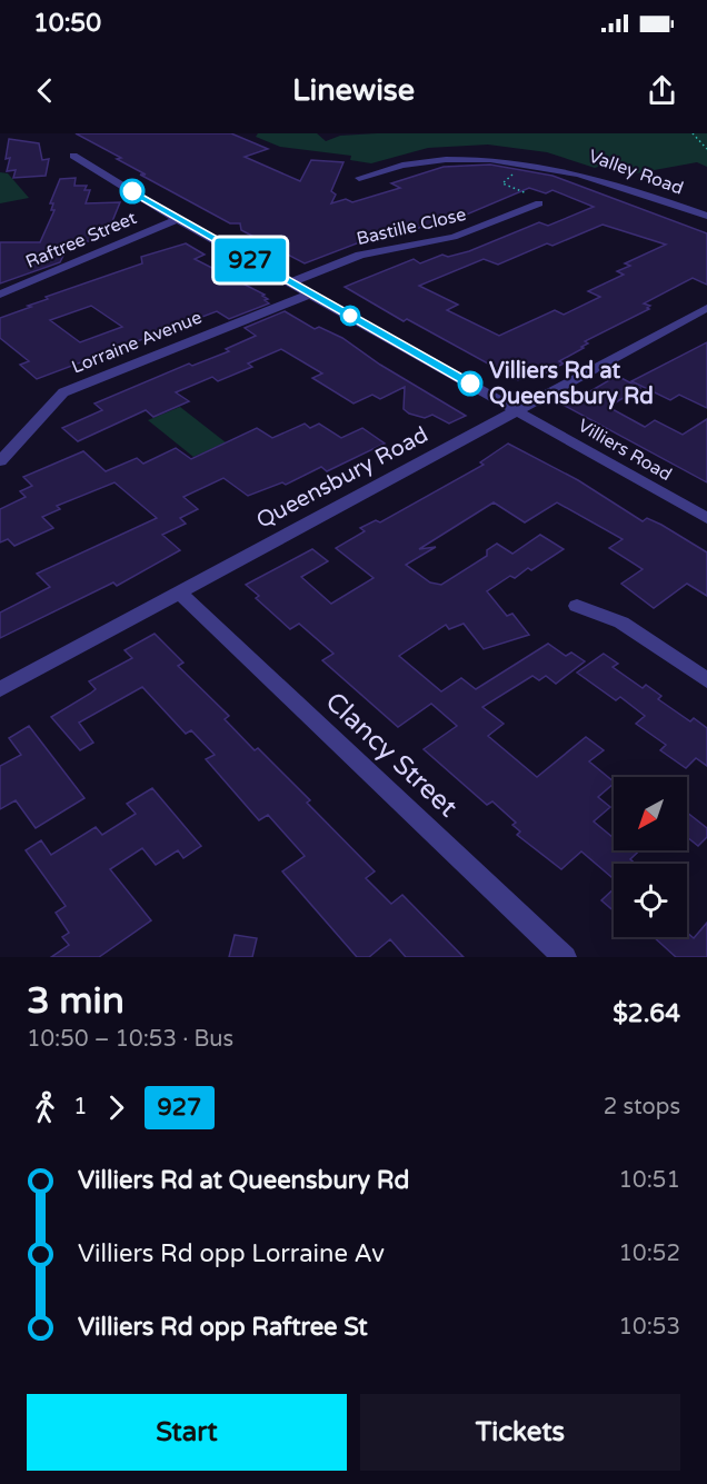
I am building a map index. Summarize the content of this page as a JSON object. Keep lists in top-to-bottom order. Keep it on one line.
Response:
{"streets":{"street":["Valley Road","Bastille Close","Raftree Street","Lorraine Avenue","Villiers Road","Queensbury Road","Clancy Street"]},"crossings":[["Bastille Close","Villiers Road"],["Raftree Street","Villiers Road"],["Lorraine Avenue","Villiers Road"],["Villiers Road","Queensbury Road"],["Queensbury Road","Clancy Street"]],"places":["Villiers Rd at Queensbury Rd"],"lines":["bus line 927"],"north":"bottom left","page":{"status":"10:50","header":"Linewise","on_map":"927","heading":["3 min","10:50 – 10:53 · Bus","$2.64"],"legs":["1","927","2 stops"],"list":[{"name":"Villiers Rd at Queensbury Rd","value":"10:51"},{"name":"Villiers Rd opp Lorraine Av","value":"10:52"},{"name":"Villiers Rd opp Raftree St","value":"10:53"}],"buttons":["Start","Tickets"]}}
